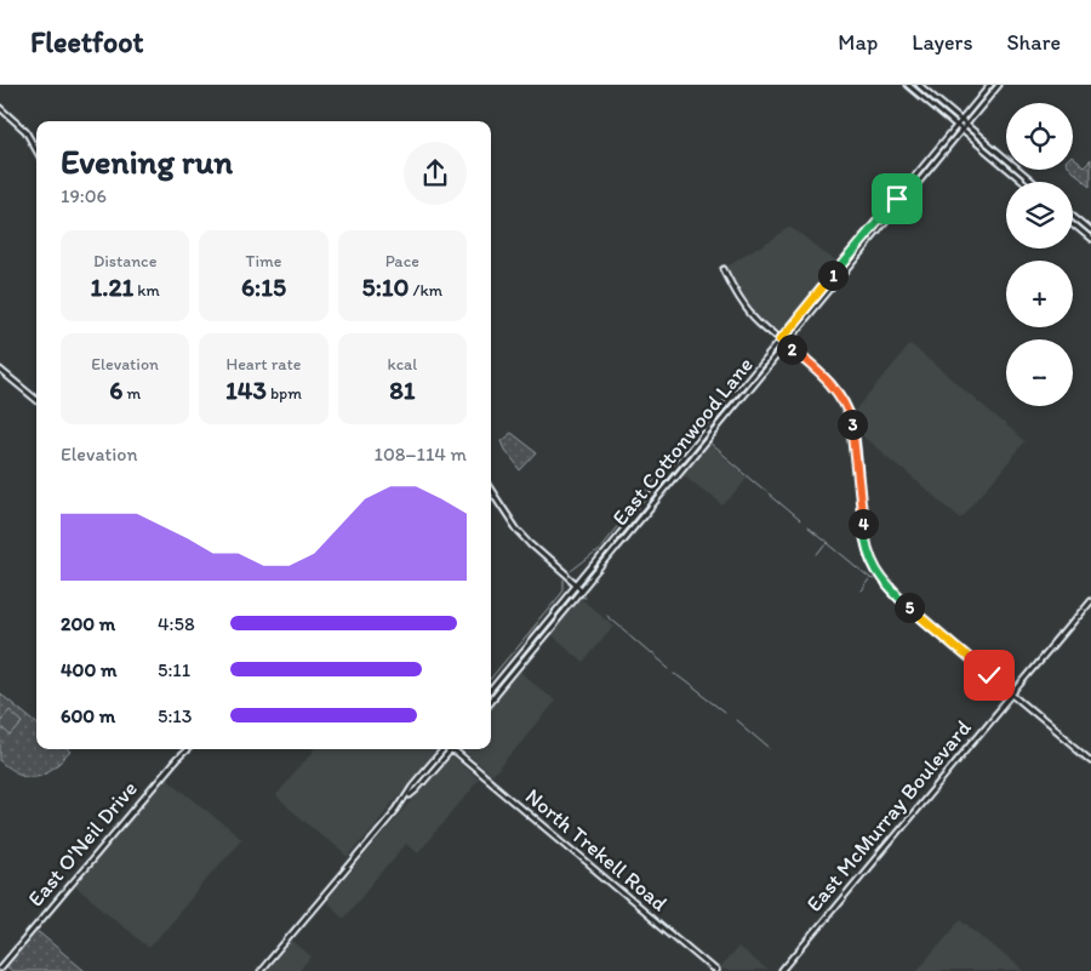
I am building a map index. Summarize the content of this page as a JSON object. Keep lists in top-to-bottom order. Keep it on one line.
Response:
{"streets":{"main road":["East Cottonwood Lane","East McMurray Boulevard","East O'Neil Drive","North Trekell Road"]},"page":{"header":"Fleetfoot","nav":["Map","Layers","Share"],"map_buttons":["+","−"],"heading":["Evening run","19:06"],"stats":[["Distance","1.21 km"],["Time","6:15"],["Pace","5:10 /km"],["Elevation","6 m"],["Heart rate","143 bpm"],["kcal","81"]],"pins":["1","2","3","4","5"],"chart":["Elevation","108–114 m"],"list":[{"name":"200 m","note":"4:58"},{"name":"400 m","note":"5:11"},{"name":"600 m","note":"5:13"}]}}
